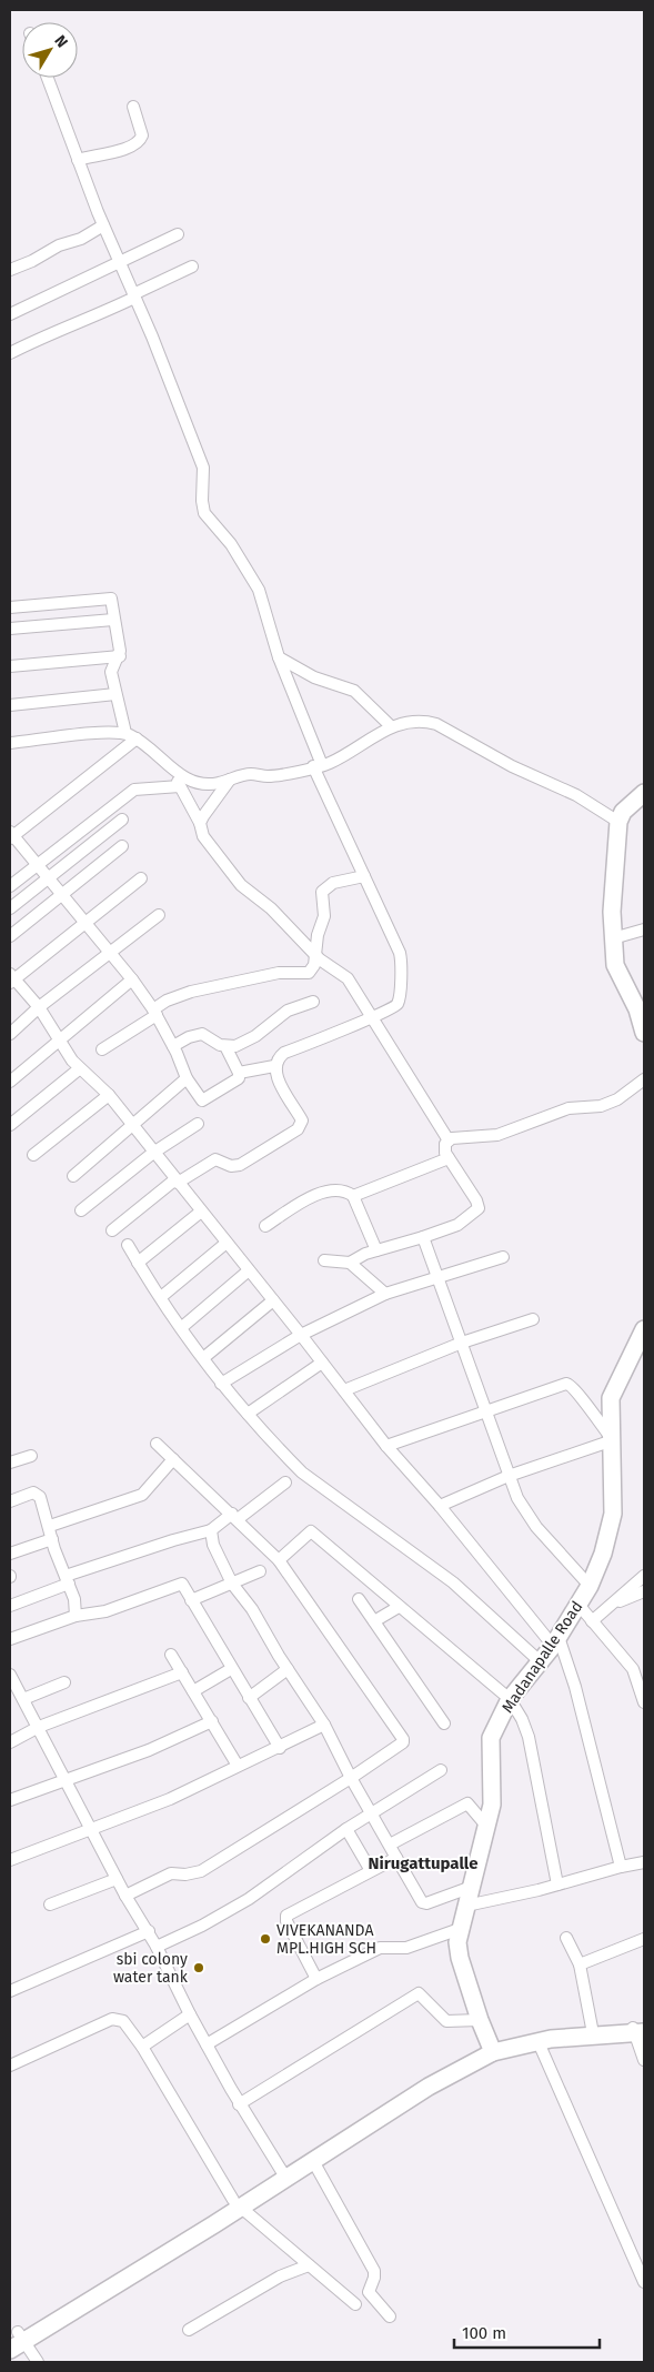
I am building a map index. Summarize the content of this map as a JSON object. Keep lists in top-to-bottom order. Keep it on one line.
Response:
{"streets":{"main road":["Madanapalle Road"]},"districts":["Nirugattupalle"],"places":["VIVEKANANDA MPL.HIGH SCH","sbi colony water tank"],"scale_bar":"100 m","north":"top right"}
